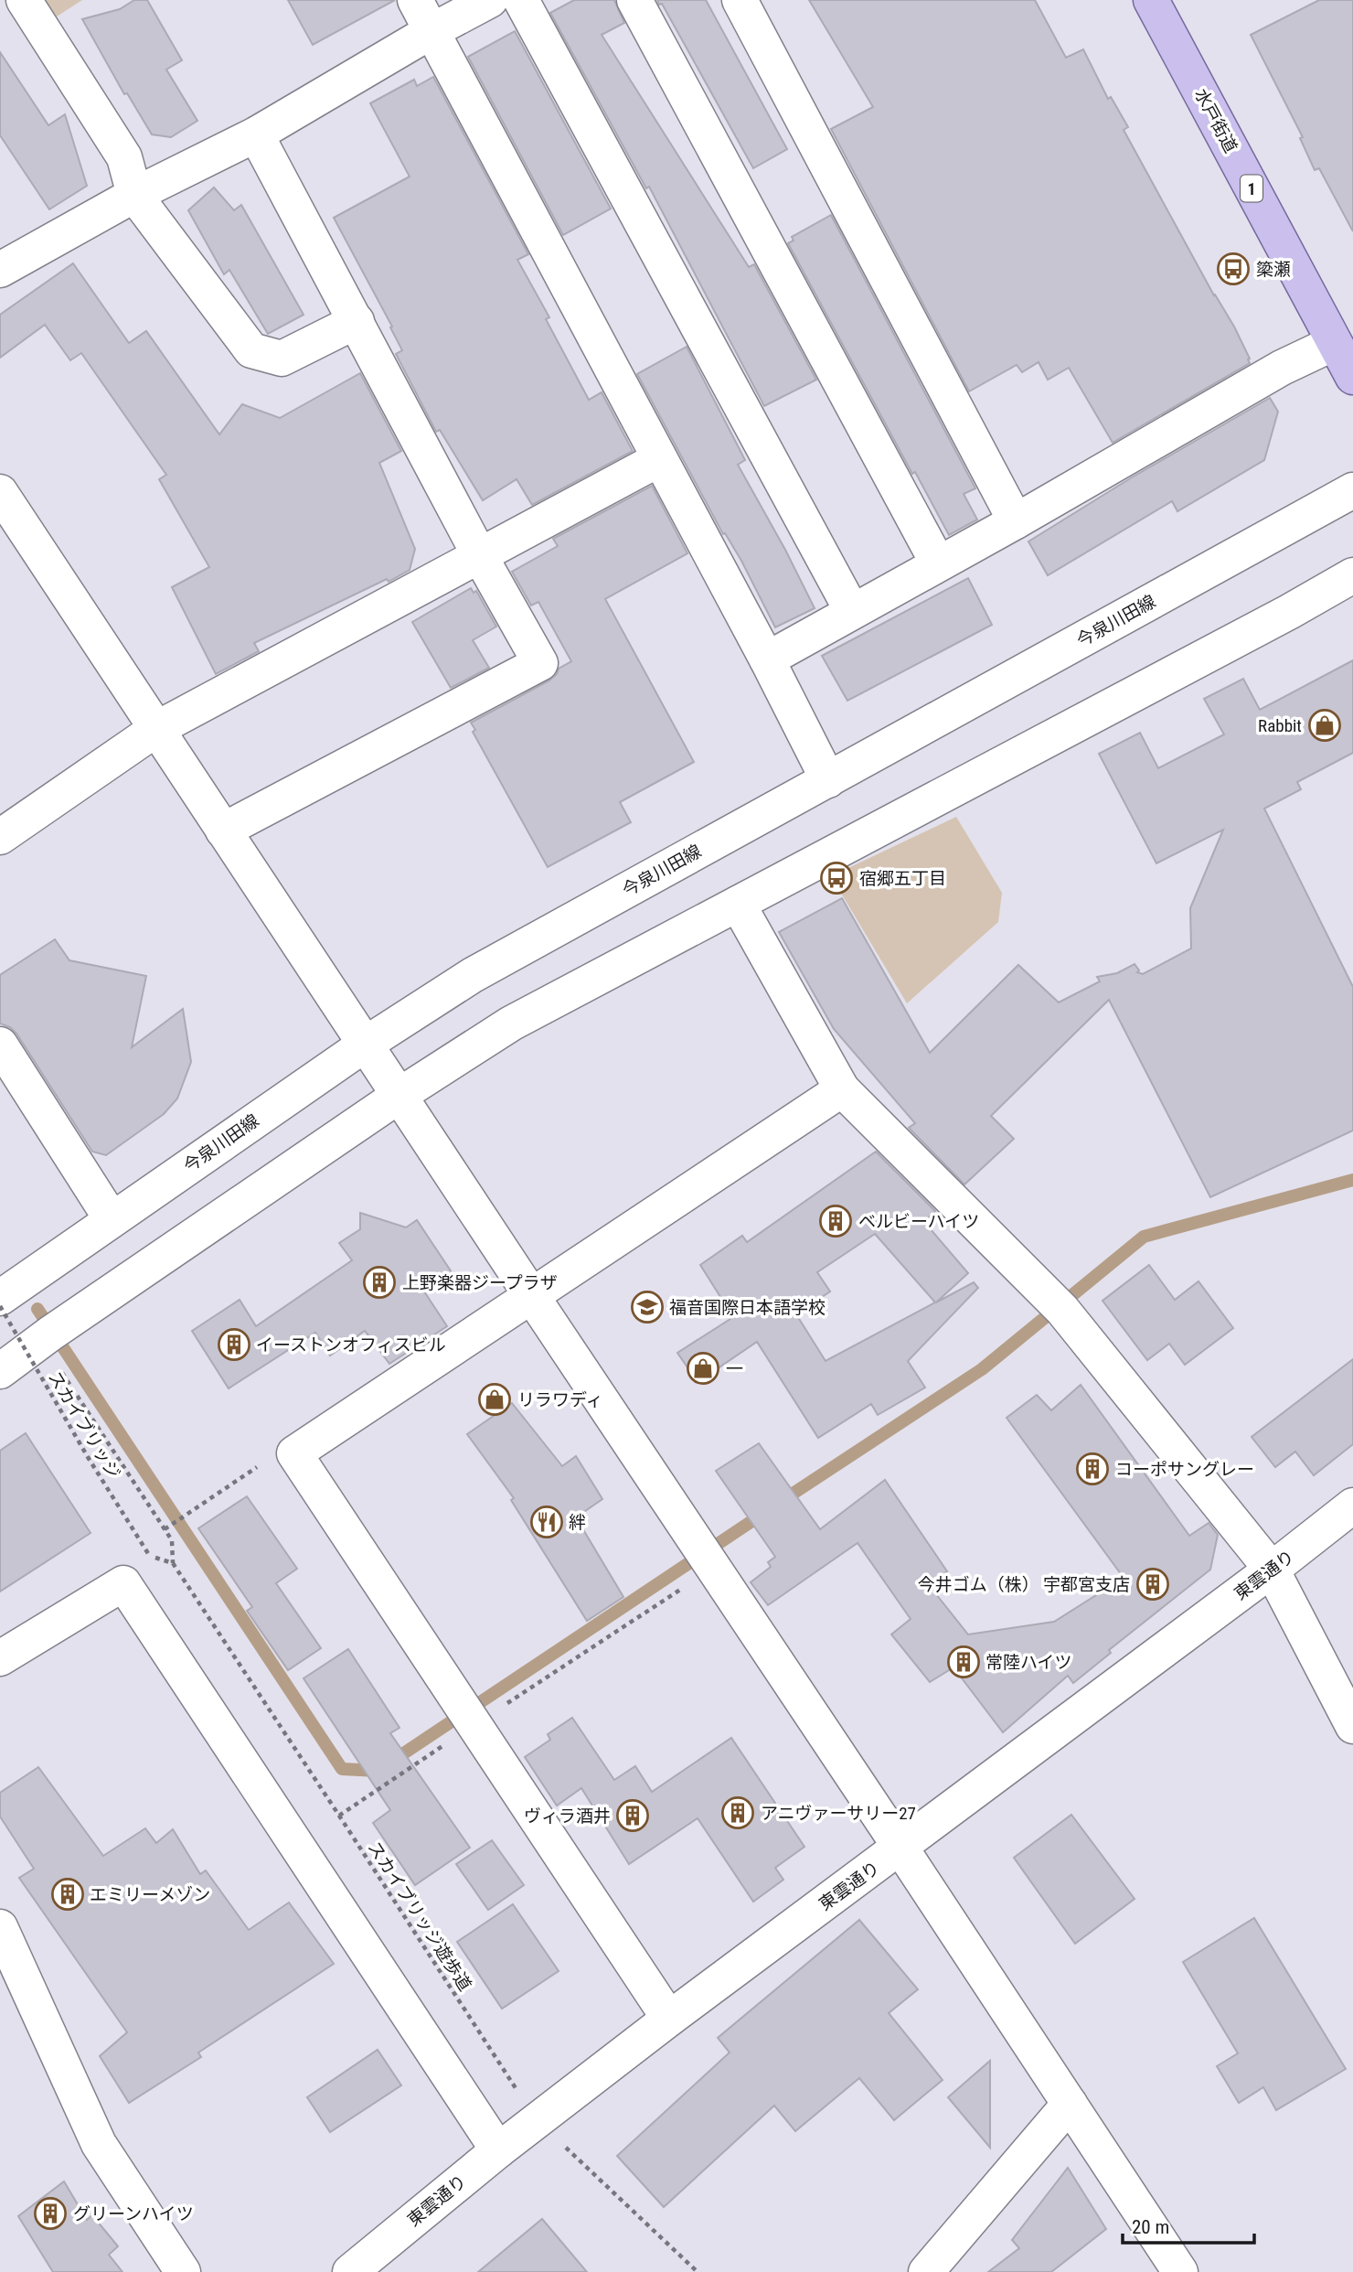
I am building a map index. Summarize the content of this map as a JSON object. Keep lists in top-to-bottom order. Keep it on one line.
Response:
{"streets":{"main road":["水戸街道","1"],"street":["今泉川田線","東雲通り"],"path":["スカイブリッジ","スカイブリッジ遊歩道"]},"crossings":[["スカイブリッジ","スカイブリッジ遊歩道"],["東雲通り","スカイブリッジ遊歩道"]],"places":{"bus stop":["簗瀬","宿郷五丁目"],"shop":["Rabbit","一","リラワディ"],"building":["ベルビーハイツ","上野楽器ジープラザ","イーストンオフィスビル","コーポサングレー","今井ゴム（株） 宇都宮支店","常陸ハイツ","アニヴァーサリー27","ヴィラ酒井","エミリーメゾン","グリーンハイツ"],"school or university":["福音国際日本語学校"],"restaurant":["絆"]},"scale_bar":"20 m"}
